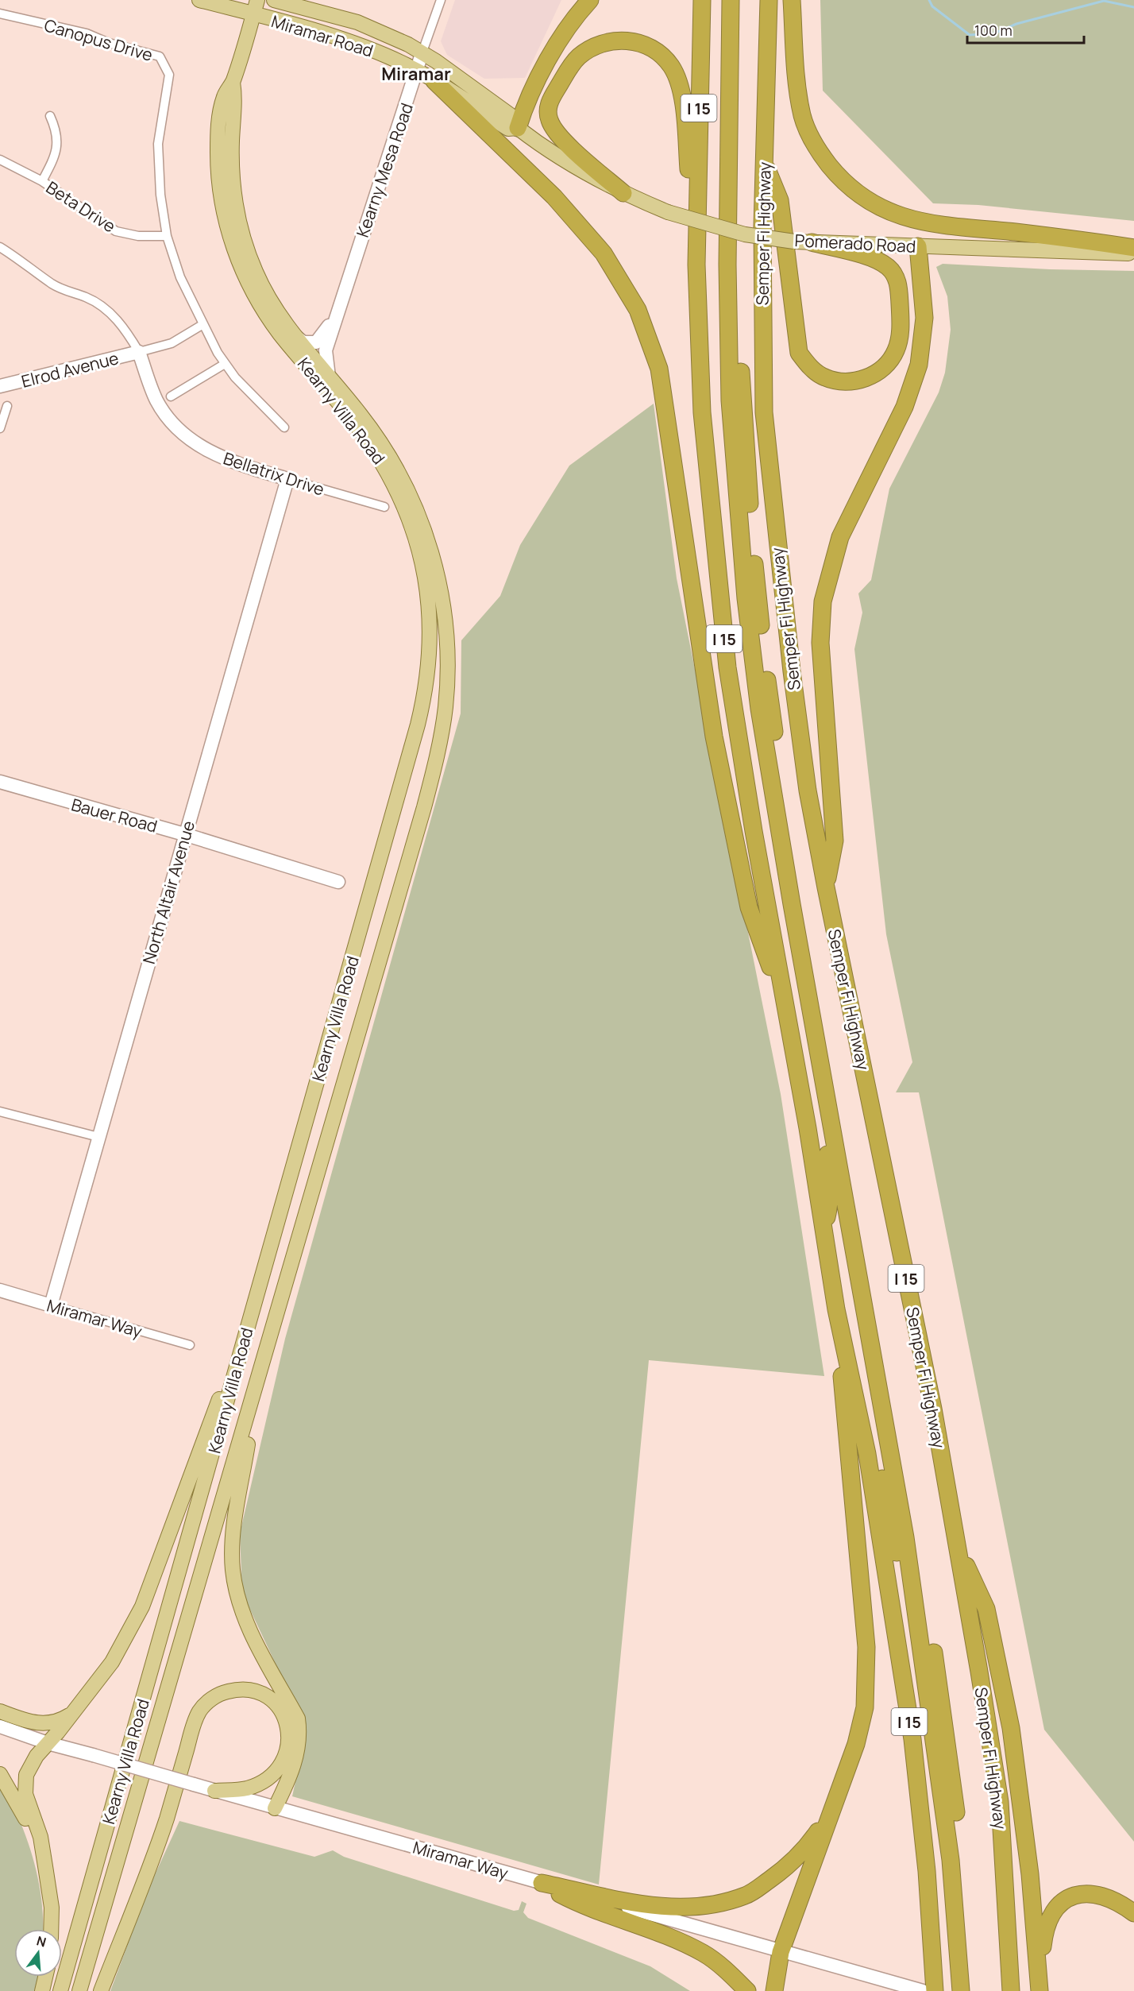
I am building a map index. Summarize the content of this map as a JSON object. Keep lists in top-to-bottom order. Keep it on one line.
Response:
{"streets":{"highway":["I 15","Semper Fi Highway"],"main road":["Miramar Road","Pomerado Road","Kearny Villa Road"],"street":["Canopus Drive","Kearny Mesa Road","Beta Drive","Elrod Avenue","Bellatrix Drive","Bauer Road","North Altair Avenue","Miramar Way"]},"crossings":[["Miramar Road","Kearny Mesa Road"],["Miramar Road","Pomerado Road"],["Miramar Road","Kearny Villa Road"],["Canopus Drive","Beta Drive"],["Kearny Mesa Road","Kearny Villa Road"],["Elrod Avenue","Bellatrix Drive"],["Bellatrix Drive","North Altair Avenue"],["Bauer Road","North Altair Avenue"],["North Altair Avenue","Miramar Way"]],"districts":["Miramar"],"scale_bar":"100 m","north":"top"}
